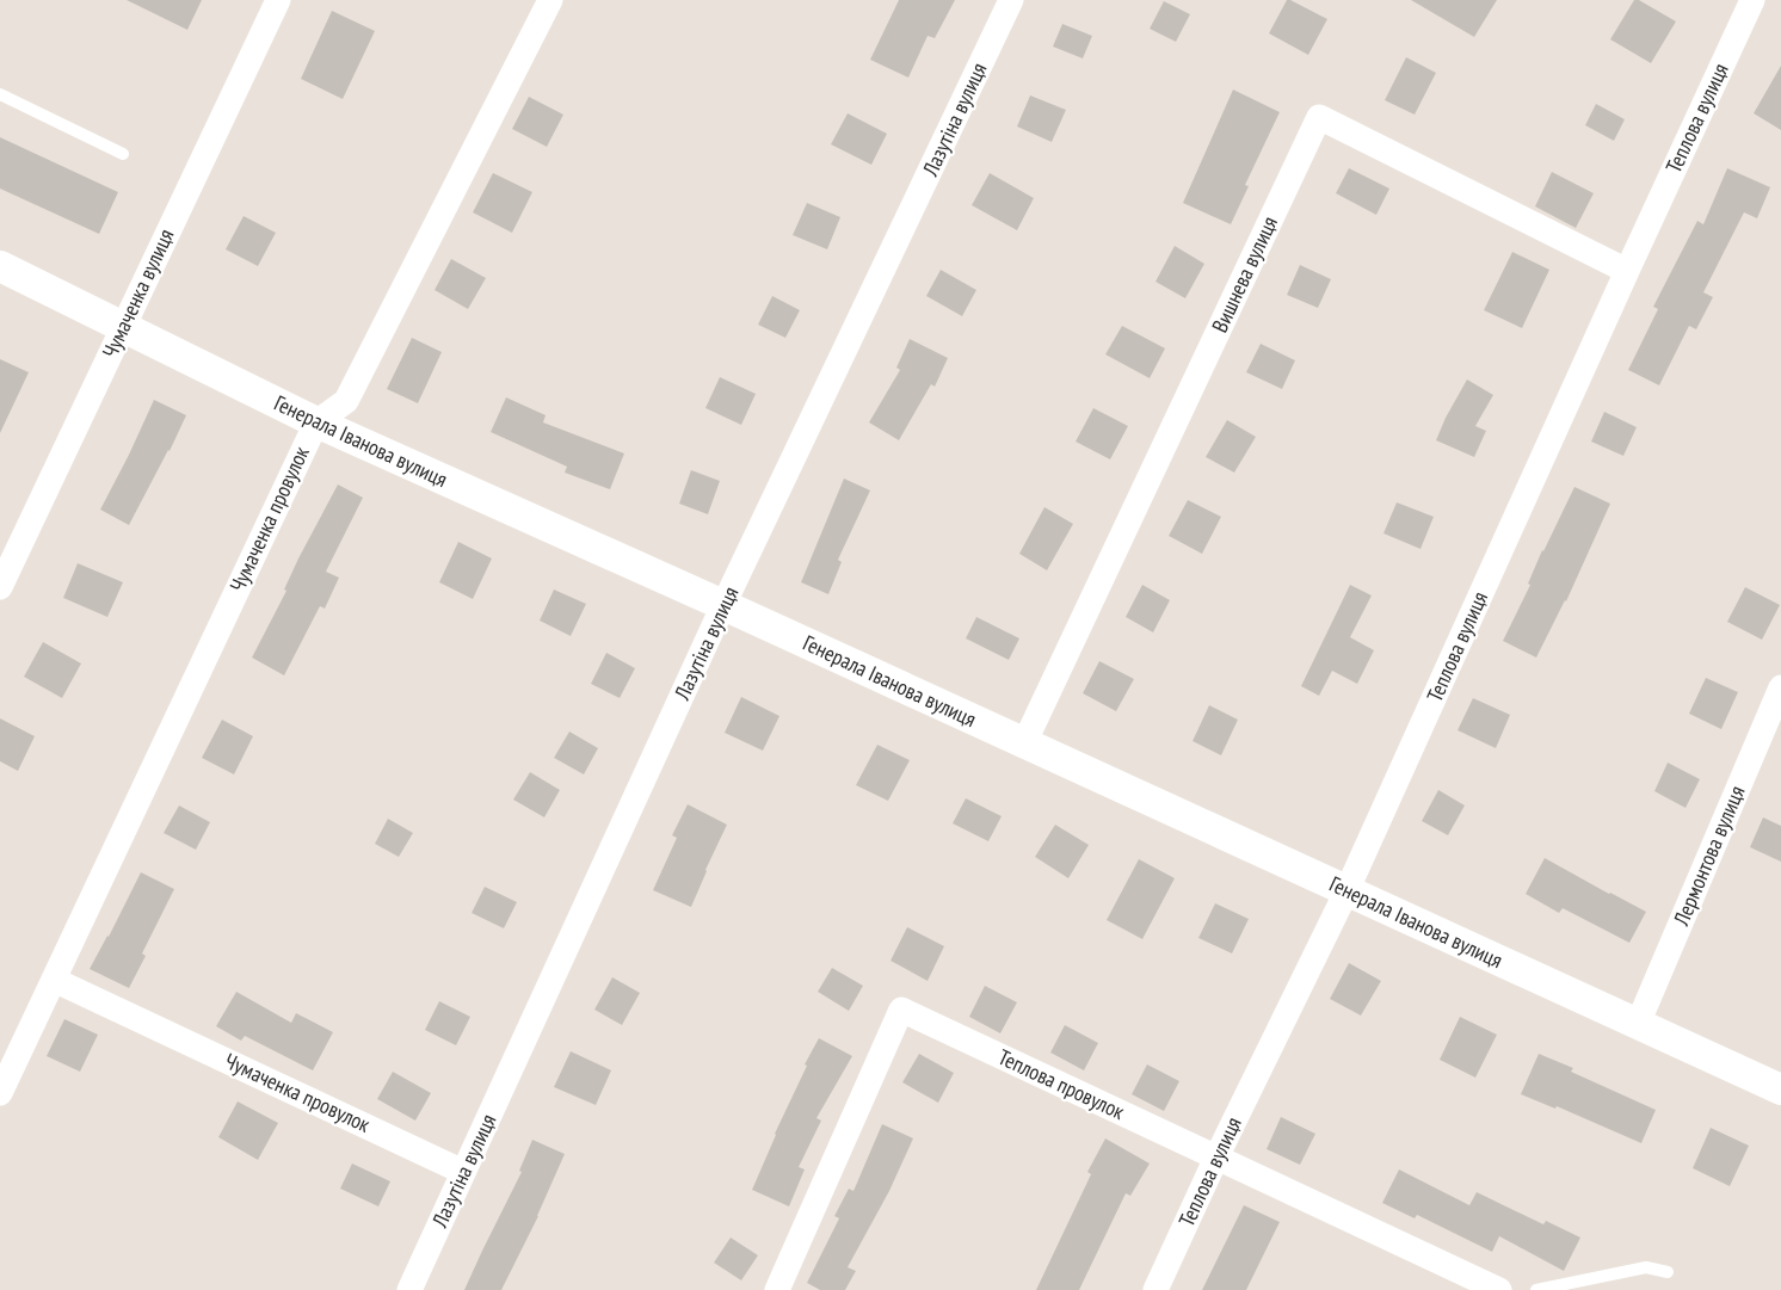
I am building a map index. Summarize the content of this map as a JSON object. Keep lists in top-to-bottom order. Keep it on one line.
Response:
{"streets":{"street":["Теплова вулиця","Лазутіна вулиця","Вишнева вулиця","Чумаченка вулиця","Генерала Іванова вулиця","Чумаченка провулок","Лермонтова вулиця","Теплова провулок"]},"crossings":[["Теплова вулиця","Вишнева вулиця"],["Теплова вулиця","Генерала Іванова вулиця"],["Теплова вулиця","Теплова провулок"],["Лазутіна вулиця","Генерала Іванова вулиця"],["Лазутіна вулиця","Чумаченка провулок"],["Вишнева вулиця","Генерала Іванова вулиця"],["Чумаченка вулиця","Генерала Іванова вулиця"],["Генерала Іванова вулиця","Чумаченка провулок"],["Генерала Іванова вулиця","Лермонтова вулиця"]]}
